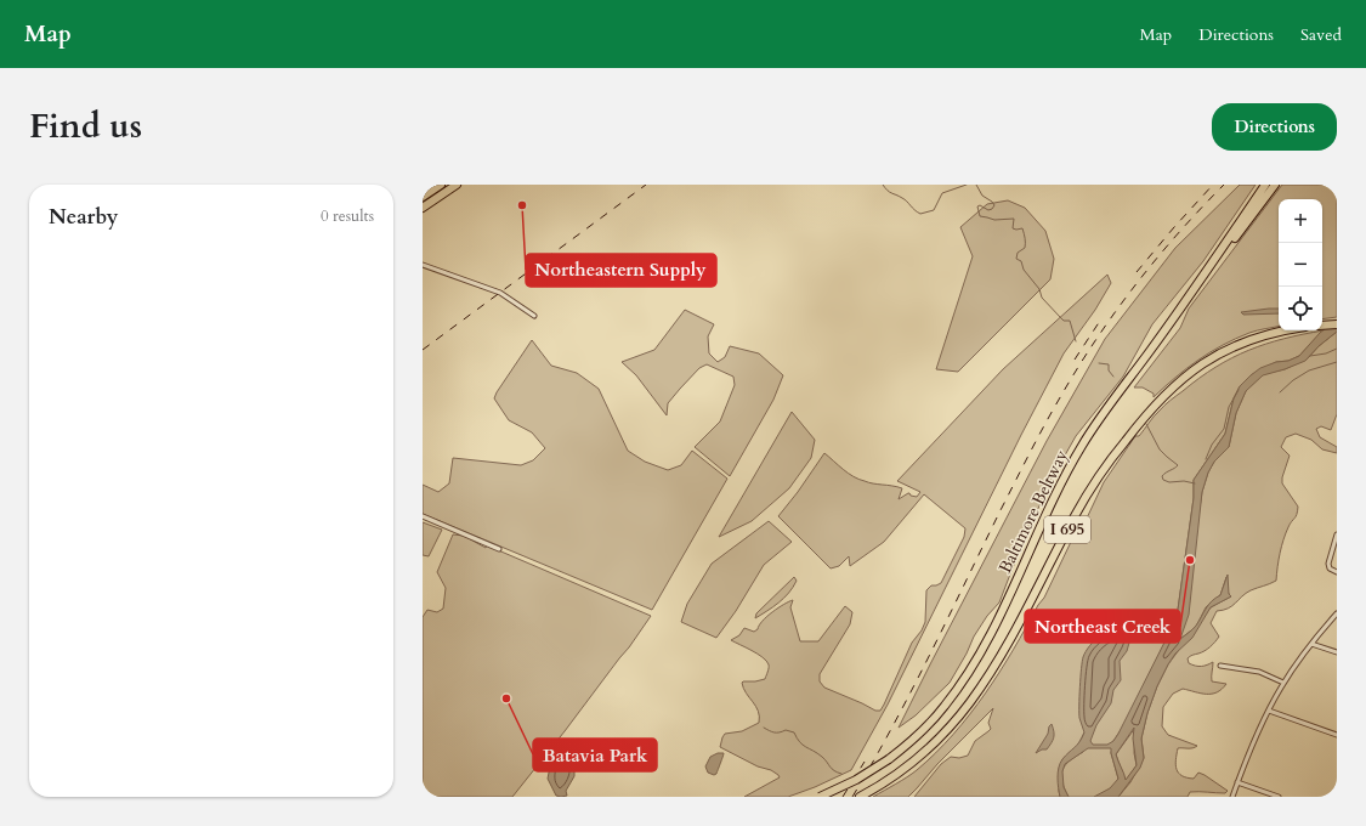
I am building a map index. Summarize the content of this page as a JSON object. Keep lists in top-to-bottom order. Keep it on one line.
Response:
{"streets":{"highway":["Baltimore Beltway","I 695"]},"places":["Northeastern Supply","Northeast Creek","Batavia Park"],"page":{"header":"Map","nav":["Map","Directions","Saved"],"title":"Find us","buttons":"Directions","heading":["Nearby","0 results"],"map_buttons":["+","−"]}}
